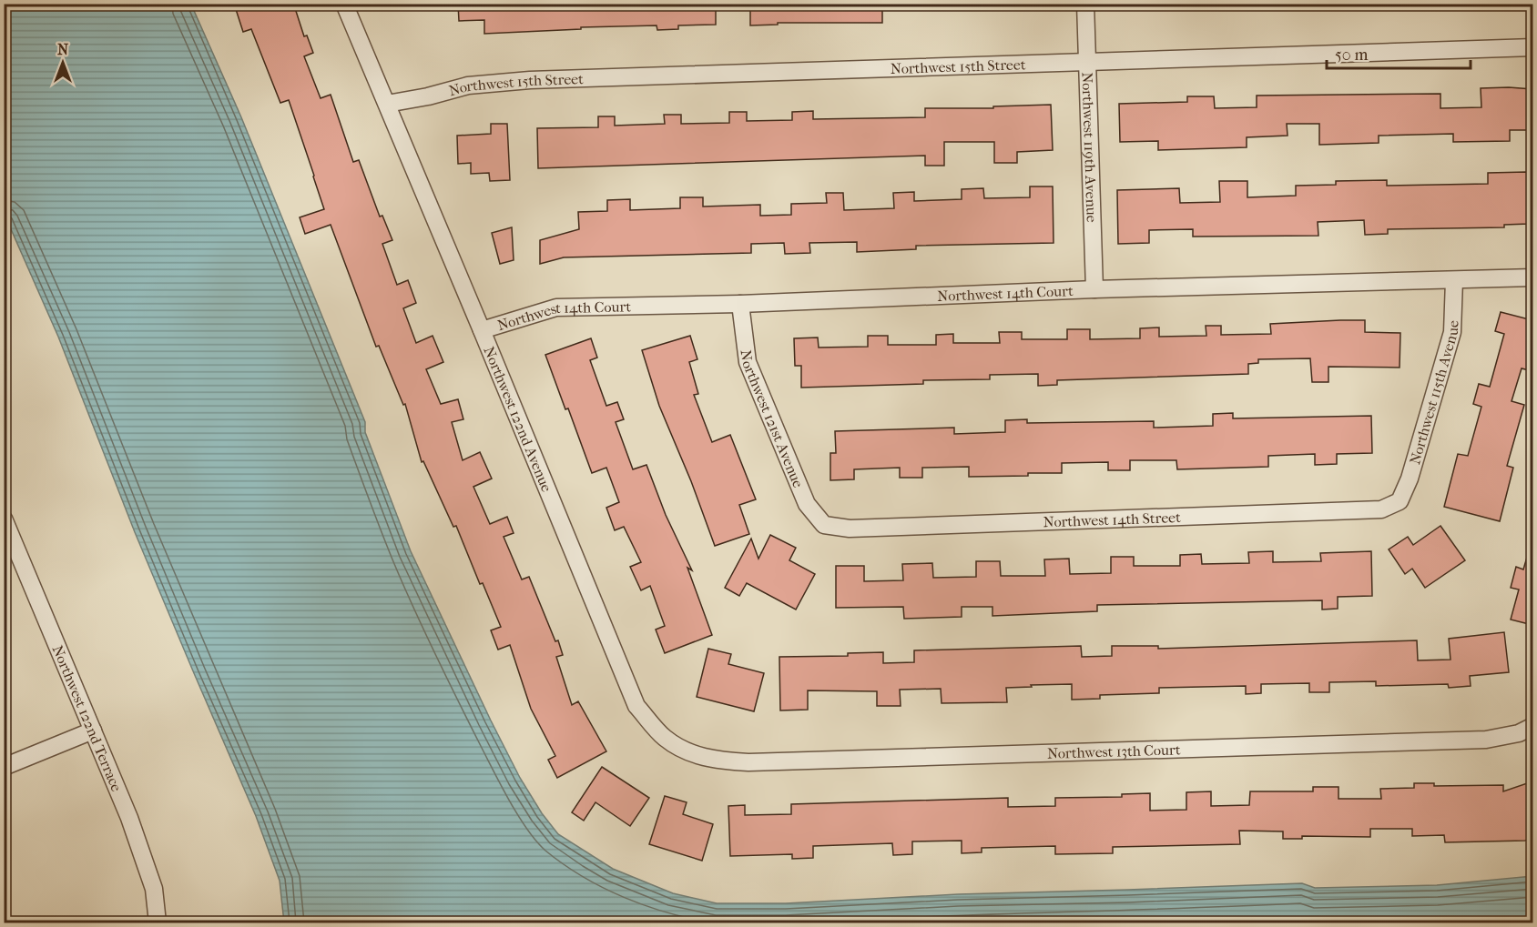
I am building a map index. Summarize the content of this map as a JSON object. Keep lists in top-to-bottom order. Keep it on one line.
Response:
{"streets":{"street":["Northwest 15th Street","Northwest 119th Avenue","Northwest 14th Court","Northwest 115th Avenue","Northwest 122nd Avenue","Northwest 121st Avenue","Northwest 14th Street","Northwest 122nd Terrace","Northwest 13th Court"]},"crossings":[["Northwest 15th Street","Northwest 119th Avenue"],["Northwest 15th Street","Northwest 122nd Avenue"],["Northwest 119th Avenue","Northwest 14th Court"],["Northwest 14th Court","Northwest 115th Avenue"],["Northwest 14th Court","Northwest 122nd Avenue"],["Northwest 14th Court","Northwest 121st Avenue"],["Northwest 115th Avenue","Northwest 14th Street"],["Northwest 122nd Avenue","Northwest 13th Court"],["Northwest 121st Avenue","Northwest 14th Street"]],"scale_bar":"50 m","north":"top"}
